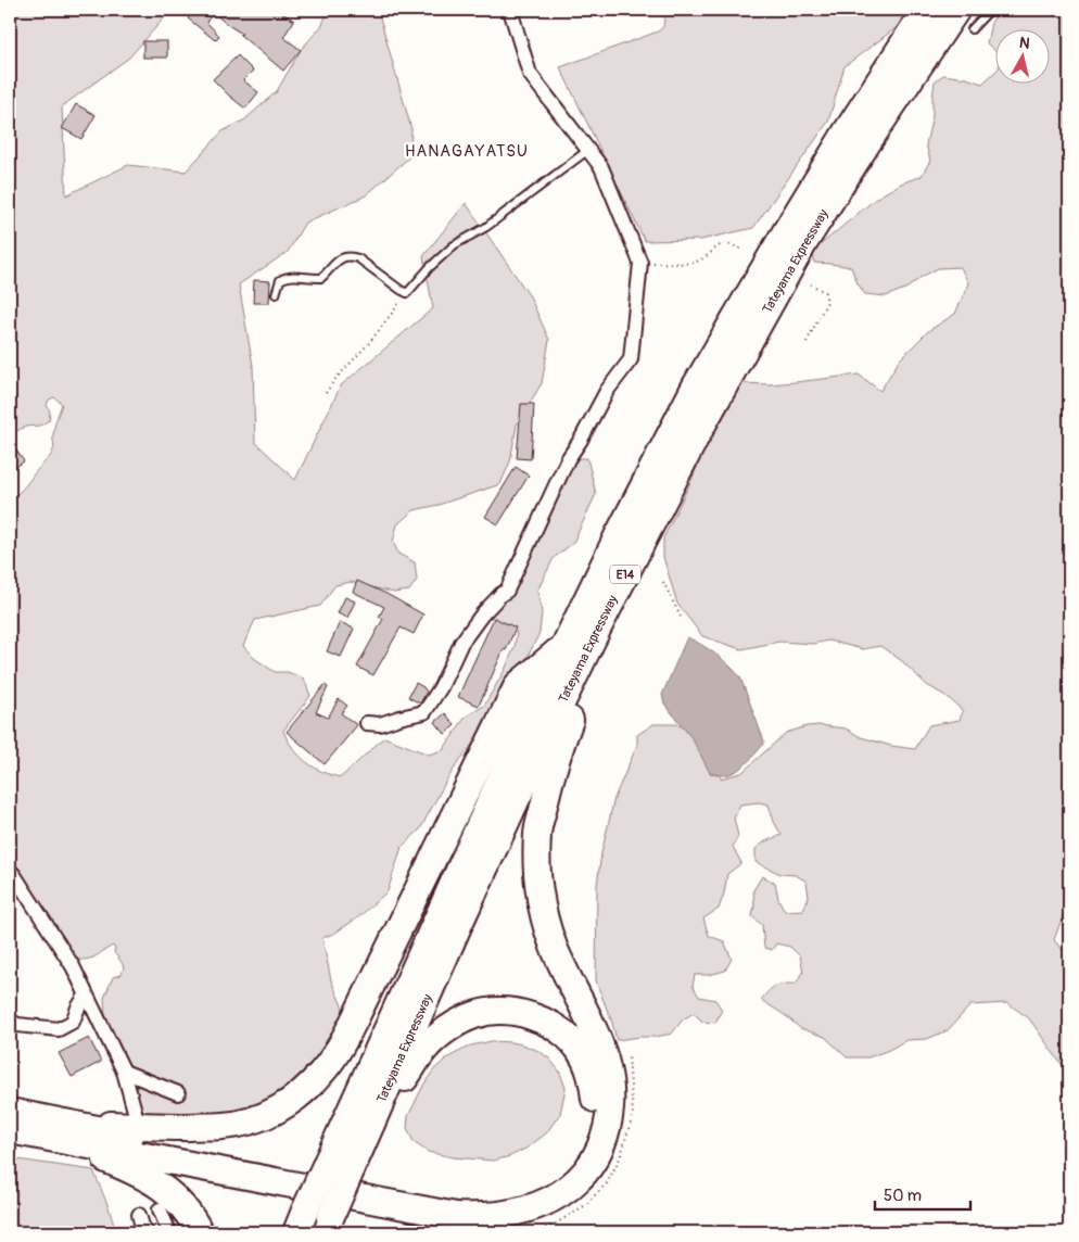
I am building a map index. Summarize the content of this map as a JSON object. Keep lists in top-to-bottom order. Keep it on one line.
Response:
{"streets":{"highway":["Tateyama Expressway","E14"]},"districts":["HANAGAYATSU"],"scale_bar":"50 m","north":"top"}
